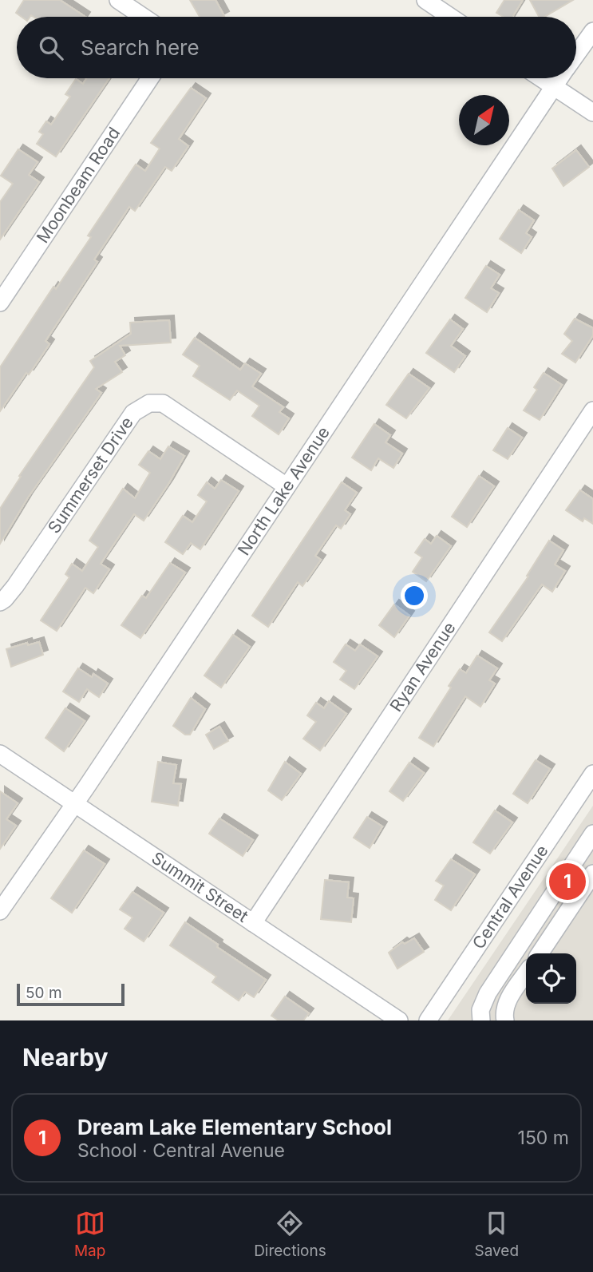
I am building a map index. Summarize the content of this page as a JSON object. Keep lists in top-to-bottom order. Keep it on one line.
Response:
{"streets":{"street":["Moonbeam Road","Summerset Drive","North Lake Avenue","Ryan Avenue","Summit Street","Central Avenue"]},"crossings":[["Summerset Drive","North Lake Avenue"],["North Lake Avenue","Summit Street"],["Ryan Avenue","Summit Street"]],"scale_bar":"50 m","north":"top right","page":{"search":"Search here","pins":"1","scale":"50 m","heading":"Nearby","list":[{"mark":"1","name":"Dream Lake Elementary School","note":"School · Central Avenue","value":"150 m"}],"nav":["Map","Directions","Saved"]}}
